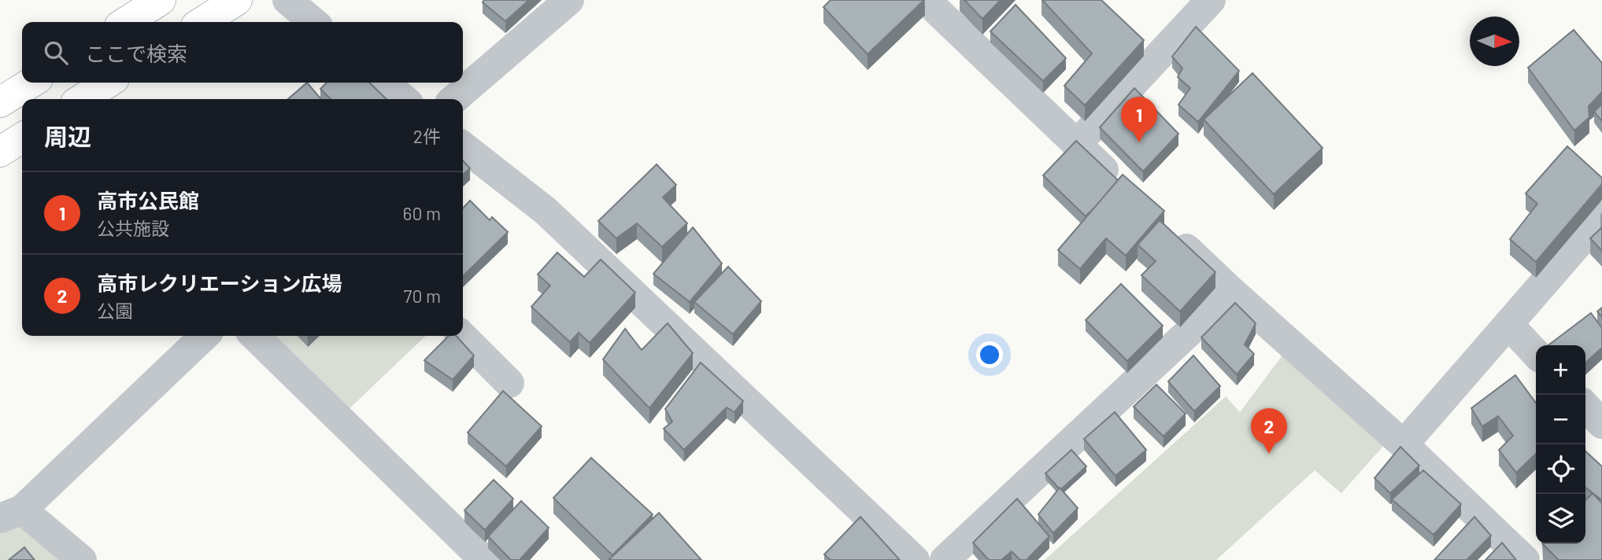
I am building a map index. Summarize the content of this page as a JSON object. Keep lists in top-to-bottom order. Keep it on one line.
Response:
{"north":"right","page":{"search":"ここで検索","pins":["1","2"],"heading":["周辺","2件"],"list":[{"mark":"1","name":"高市公民館","note":"公共施設","value":"60 m"},{"mark":"2","name":"高市レクリエーション広場","note":"公園","value":"70 m"}],"map_buttons":["+","−"]}}
